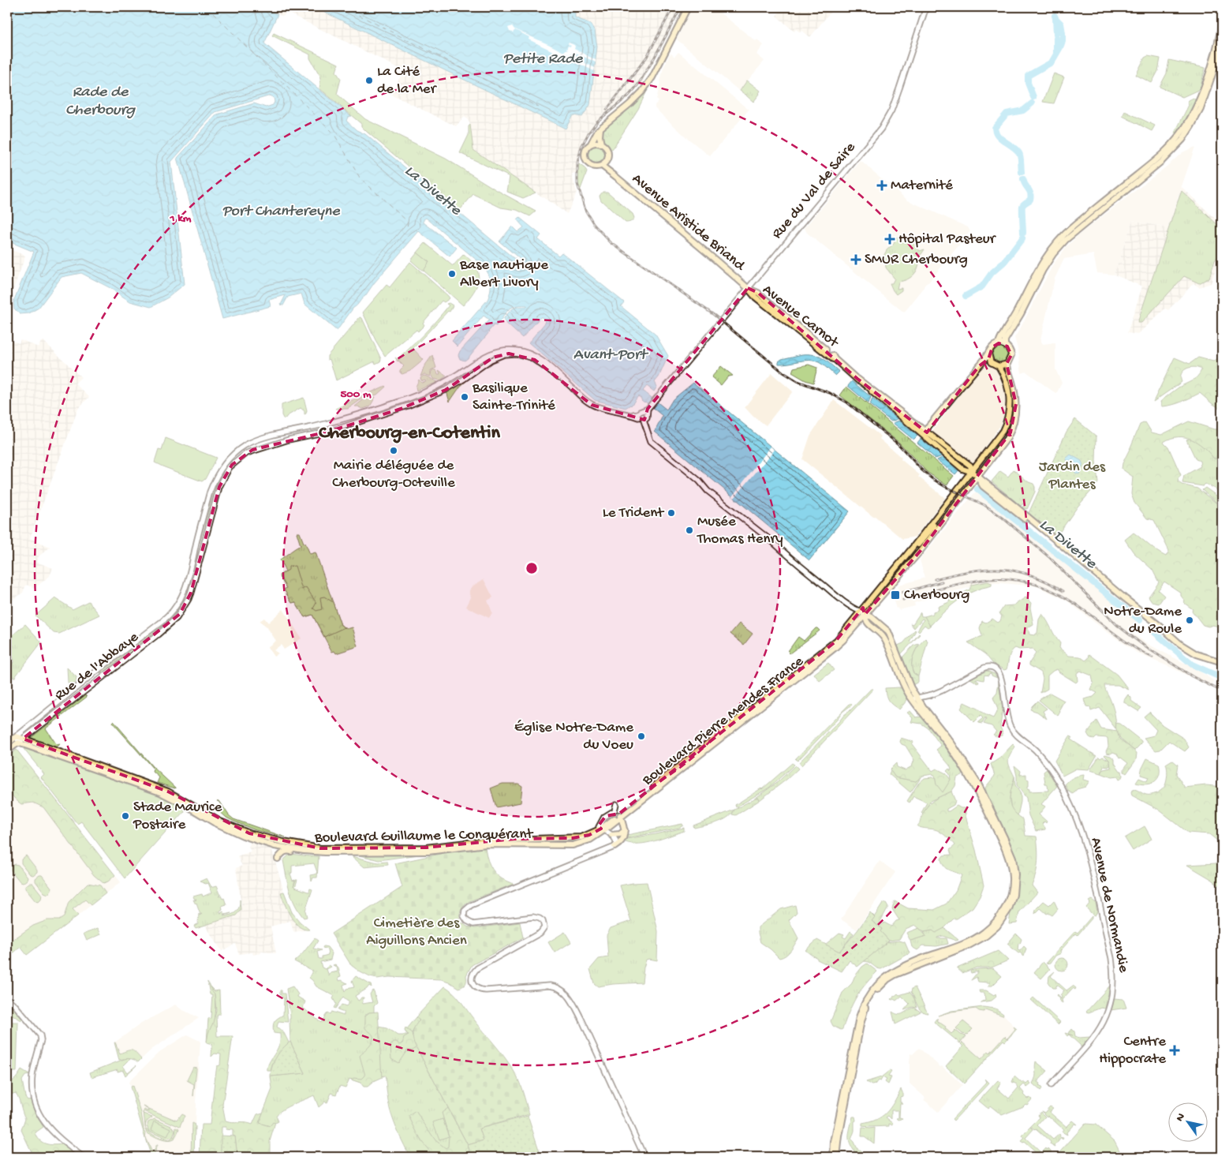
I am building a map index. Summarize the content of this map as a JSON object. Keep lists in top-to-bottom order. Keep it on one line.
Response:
{"streets":{"main road":["Rue du Val de Saire","Avenue Aristide Briand","Avenue Carnot","Rue de l'Abbaye","Boulevard Pierre Mendes France","Boulevard Guillaume le Conquérant","Avenue de Normandie"]},"crossings":[["Rue du Val de Saire","Avenue Aristide Briand"],["Rue du Val de Saire","Avenue Carnot"],["Avenue Aristide Briand","Avenue Carnot"],["Rue de l'Abbaye","Boulevard Guillaume le Conquérant"],["Boulevard Pierre Mendes France","Boulevard Guillaume le Conquérant"]],"districts":["Cherbourg-en-Cotentin"],"water":["Petite Rade","Rade de Cherbourg","La Divette","Port Chantereyne","Avant-Port"],"parks":["Jardin des Plantes","Cimetière des Aiguillons Ancien"],"places":{"other":["La Cité de la Mer","Base nautique Albert Livory","Basilique Sainte-Trinité","Mairie déléguée de Cherbourg-Octeville","Le Trident","Musée Thomas Henry","Notre-Dame du Roule","Église Notre-Dame du Voeu","Stade Maurice Postaire"],"health":["Maternité","Hôpital Pasteur","SMUR Cherbourg","Centre Hippocrate"],"transit":["Cherbourg"]},"north":"top left","rings":["1 km","500 m"]}
